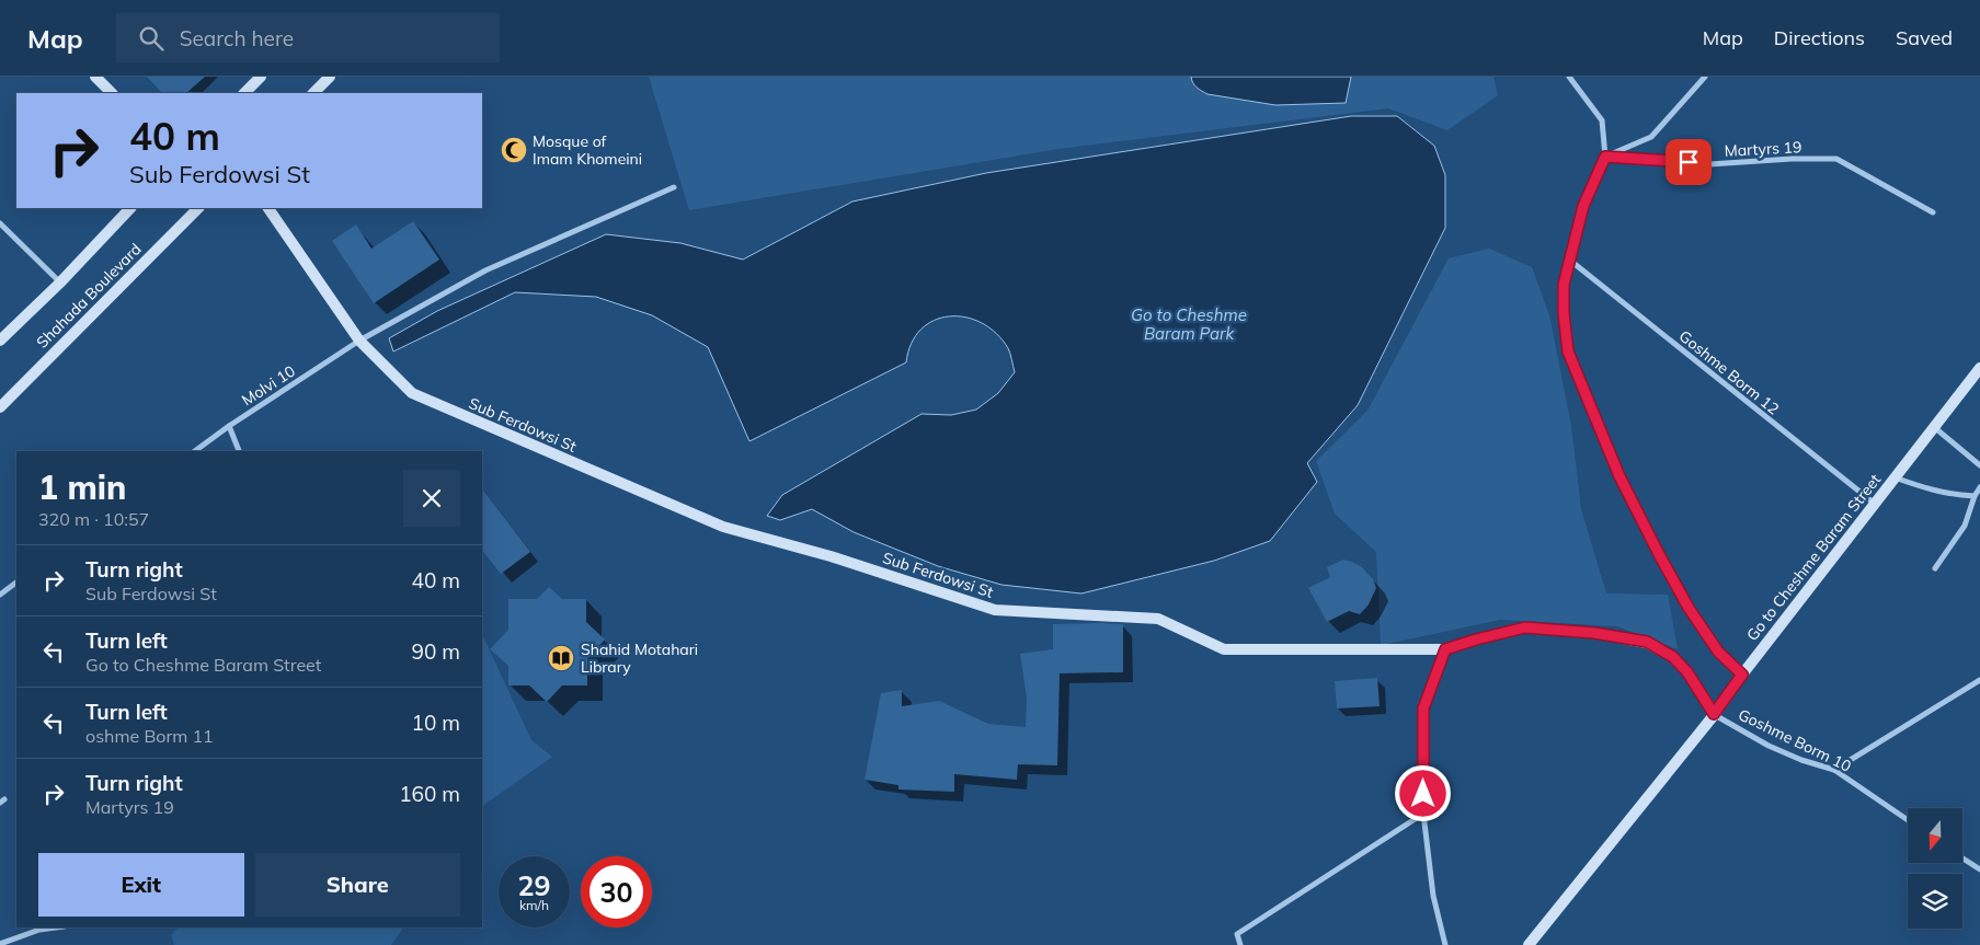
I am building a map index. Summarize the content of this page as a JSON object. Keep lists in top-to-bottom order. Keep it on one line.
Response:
{"streets":{"street":["Martyrs 19","Shahada Boulevard","Goshme Borm 12","Molvi 10","Sub Ferdowsi St","Go to Cheshme Baram Street","Goshme Borm 10"]},"crossings":[["Goshme Borm 12","Go to Cheshme Baram Street"],["Molvi 10","Sub Ferdowsi St"],["Sub Ferdowsi St","Go to Cheshme Baram Street"],["Sub Ferdowsi St","Goshme Borm 10"],["Go to Cheshme Baram Street","Goshme Borm 10"]],"water":["Go to Cheshme Baram Park"],"places":{"mosque":["Mosque of Imam Khomeini"],"library":["Shahid Motahari Library"]},"north":"bottom","page":{"header":"Map","search":"Search here","nav":["Map","Directions","Saved"],"turn":["40 m","Sub Ferdowsi St"],"heading":["1 min","320 m · 10:57"],"list":[{"name":"Turn right","note":"Sub Ferdowsi St","value":"40 m"},{"name":"Turn left","note":"Go to Cheshme Baram Street","value":"90 m"},{"name":"Turn left","note":"oshme Borm 11","value":"10 m"},{"name":"Turn right","note":"Martyrs 19","value":"160 m"}],"buttons":["Exit","Share"],"speed":"29 km/h","limit":"30"}}
